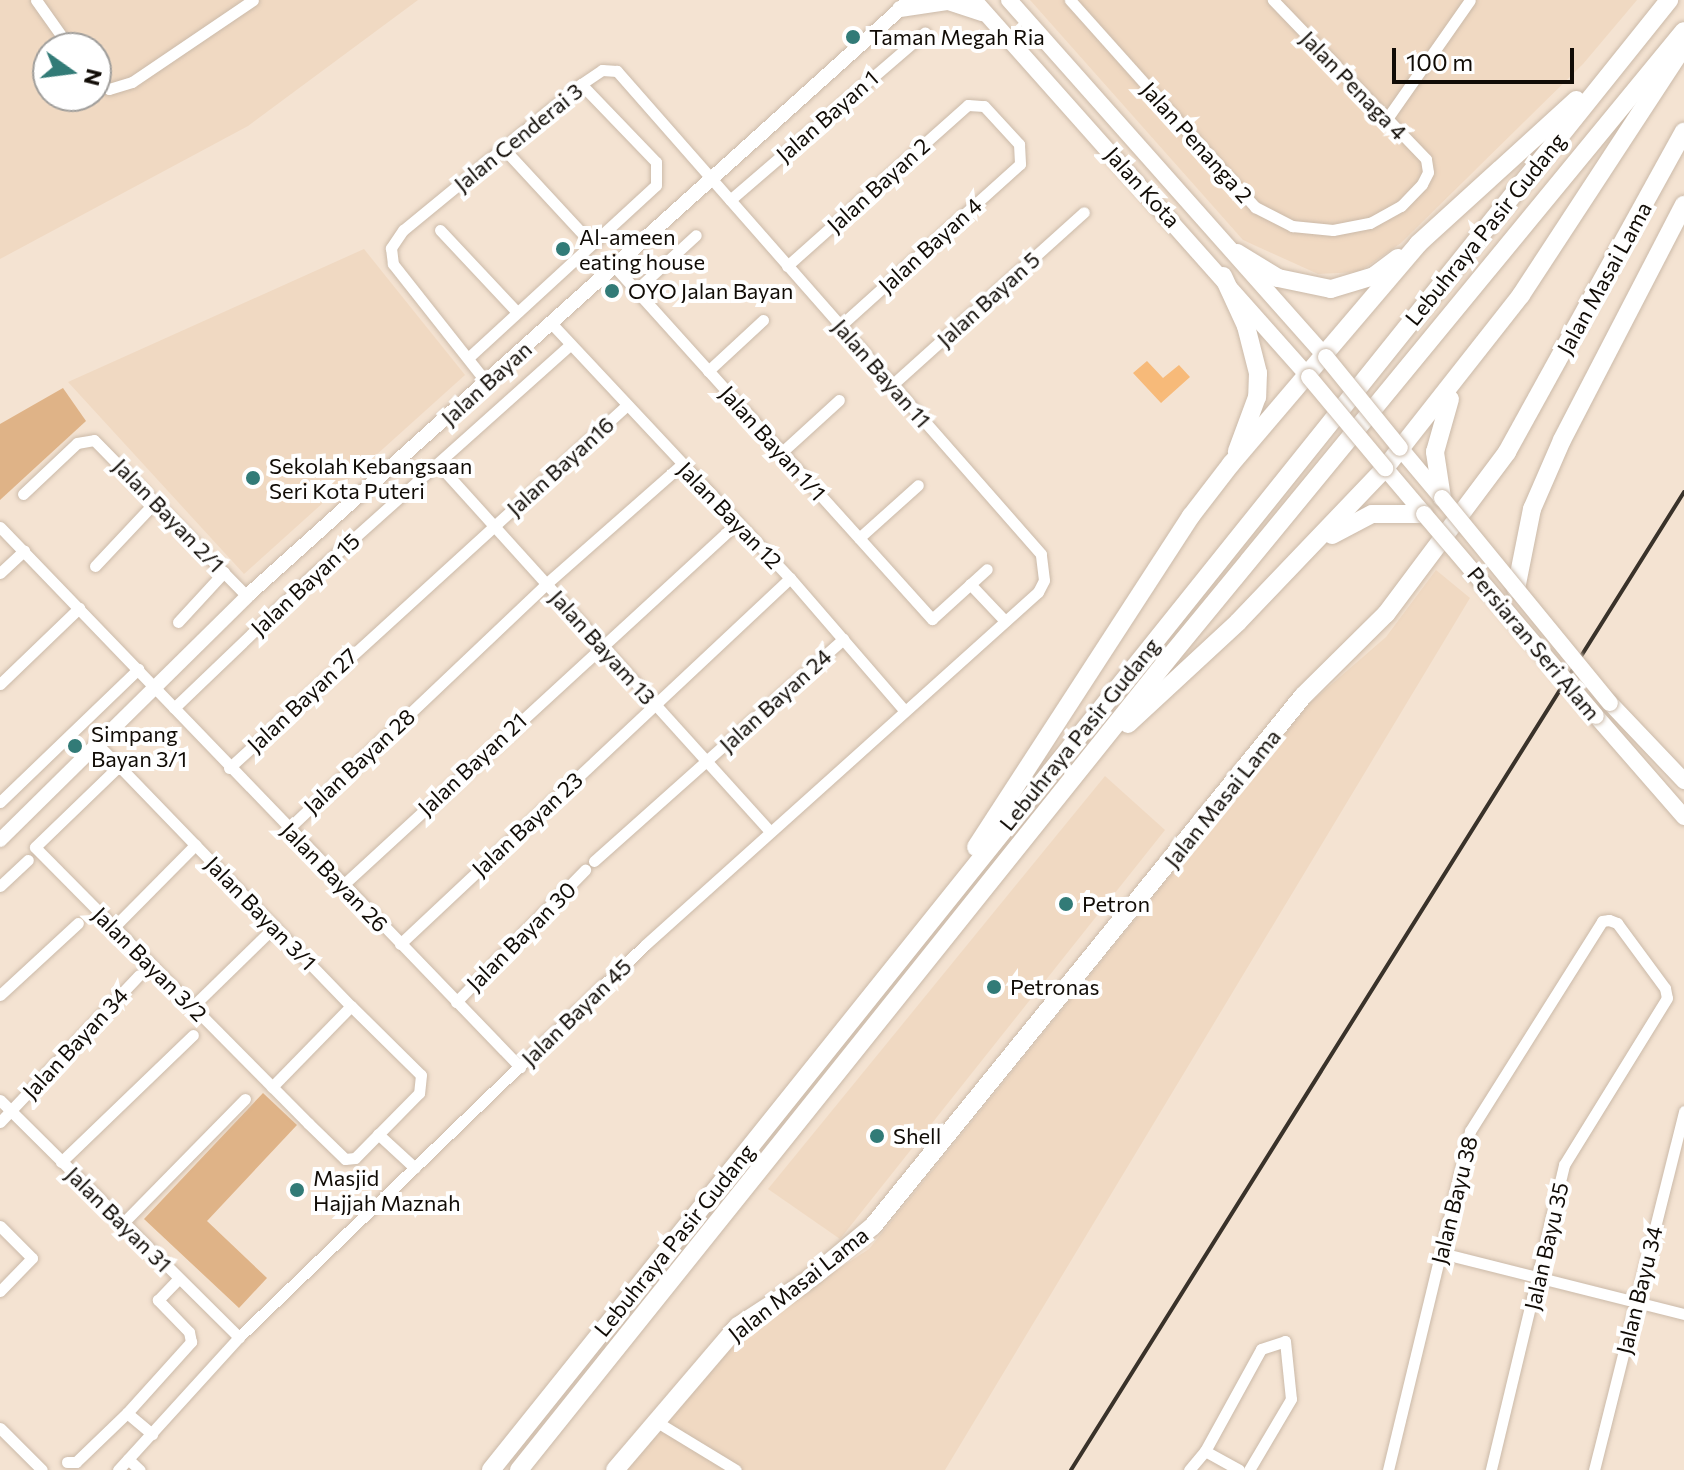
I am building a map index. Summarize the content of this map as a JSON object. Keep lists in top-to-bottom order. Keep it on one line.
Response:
{"streets":{"main road":["Jalan Kota","Lebuhraya Pasir Gudang","Jalan Masai Lama","Persiaran Seri Alam"],"street":["Jalan Penaga 4","Jalan Bayan 1","Jalan Cenderai 3","Jalan Penanga 2","Jalan Bayan 2","Jalan Bayan 4","Jalan Bayan 5","Jalan Bayan 11","Jalan Bayan","Jalan Bayan 1/1","Jalan Bayan16","Jalan Bayan 2/1","Jalan Bayan 12","Jalan Bayan 15","Jalan Bayam 13","Jalan Bayan 27","Jalan Bayan 24","Jalan Bayan 28","Jalan Bayan 21","Jalan Bayan 23","Jalan Bayan 26","Jalan Bayan 3/1","Jalan Bayan 30","Jalan Bayan 3/2","Jalan Bayan 45","Jalan Bayan 34","Jalan Bayu 38","Jalan Bayan 31","Jalan Bayu 35","Jalan Bayu 34"]},"crossings":[["Jalan Penaga 4","Jalan Penanga 2"],["Jalan Bayan 1","Jalan Bayan 11"],["Jalan Cenderai 3","Jalan Bayan 11"],["Jalan Cenderai 3","Jalan Bayan"],["Jalan Bayan 2","Jalan Bayan 4"],["Jalan Bayan 2","Jalan Bayan 11"],["Jalan Kota","Persiaran Seri Alam"],["Jalan Bayan 4","Jalan Bayan 11"],["Jalan Bayan 5","Jalan Bayan 11"],["Jalan Bayan 11","Jalan Bayan"],["Jalan Bayan 11","Jalan Bayan 45"],["Jalan Bayan","Jalan Bayan 1/1"],["Jalan Bayan","Jalan Bayan 2/1"],["Jalan Bayan","Jalan Bayan 12"],["Jalan Bayan","Jalan Bayan 26"],["Jalan Bayan","Jalan Bayan 3/1"],["Jalan Bayan16","Jalan Bayan 12"],["Jalan Bayan16","Jalan Bayam 13"],["Jalan Bayan16","Jalan Bayan 27"],["Jalan Bayan 12","Jalan Bayan 15"],["Jalan Bayan 12","Jalan Bayan 24"],["Jalan Bayan 12","Jalan Bayan 28"],["Jalan Bayan 12","Jalan Bayan 21"],["Jalan Bayan 12","Jalan Bayan 23"],["Jalan Bayan 12","Jalan Bayan 45"],["Jalan Bayan 15","Jalan Bayam 13"],["Jalan Bayan 15","Jalan Bayan 26"],["Jalan Bayam 13","Jalan Bayan 24"],["Jalan Bayam 13","Jalan Bayan 28"],["Jalan Bayam 13","Jalan Bayan 21"],["Jalan Bayam 13","Jalan Bayan 23"],["Jalan Bayam 13","Jalan Bayan 45"],["Jalan Bayan 27","Jalan Bayan 26"],["Jalan Bayan 24","Jalan Bayan 30"],["Jalan Bayan 28","Jalan Bayan 26"],["Jalan Bayan 21","Jalan Bayan 26"],["Jalan Bayan 23","Jalan Bayan 26"],["Jalan Bayan 26","Jalan Bayan 30"],["Jalan Bayan 26","Jalan Bayan 45"],["Jalan Bayan 3/1","Jalan Bayan 3/2"],["Jalan Bayan 45","Jalan Bayan 31"],["Jalan Bayan 34","Jalan Bayan 31"],["Jalan Bayu 38","Jalan Bayu 35"]],"places":["Taman Megah Ria","Al-ameen eating house","OYO Jalan Bayan","Sekolah Kebangsaan Seri Kota Puteri","Simpang Bayan 3/1","Petron","Petronas","Shell","Masjid Hajjah Maznah"],"scale_bar":"100 m","north":"right"}
